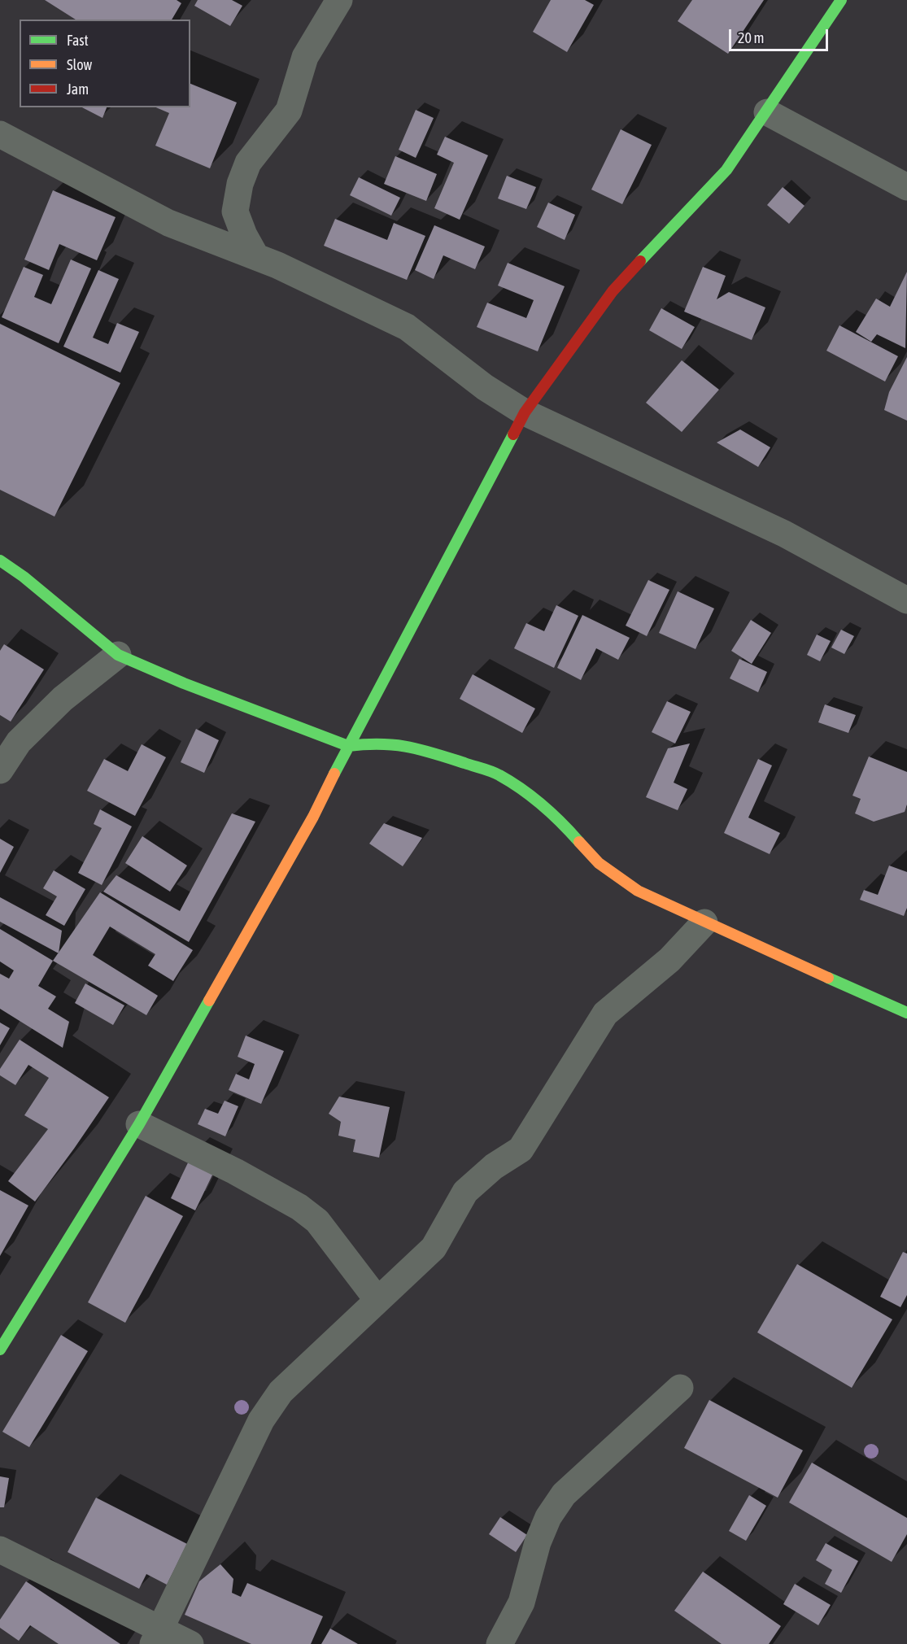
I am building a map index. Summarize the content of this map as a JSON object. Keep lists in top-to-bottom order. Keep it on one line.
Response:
{"legend":["Fast","Slow","Jam"],"scale_bar":"20 m"}
